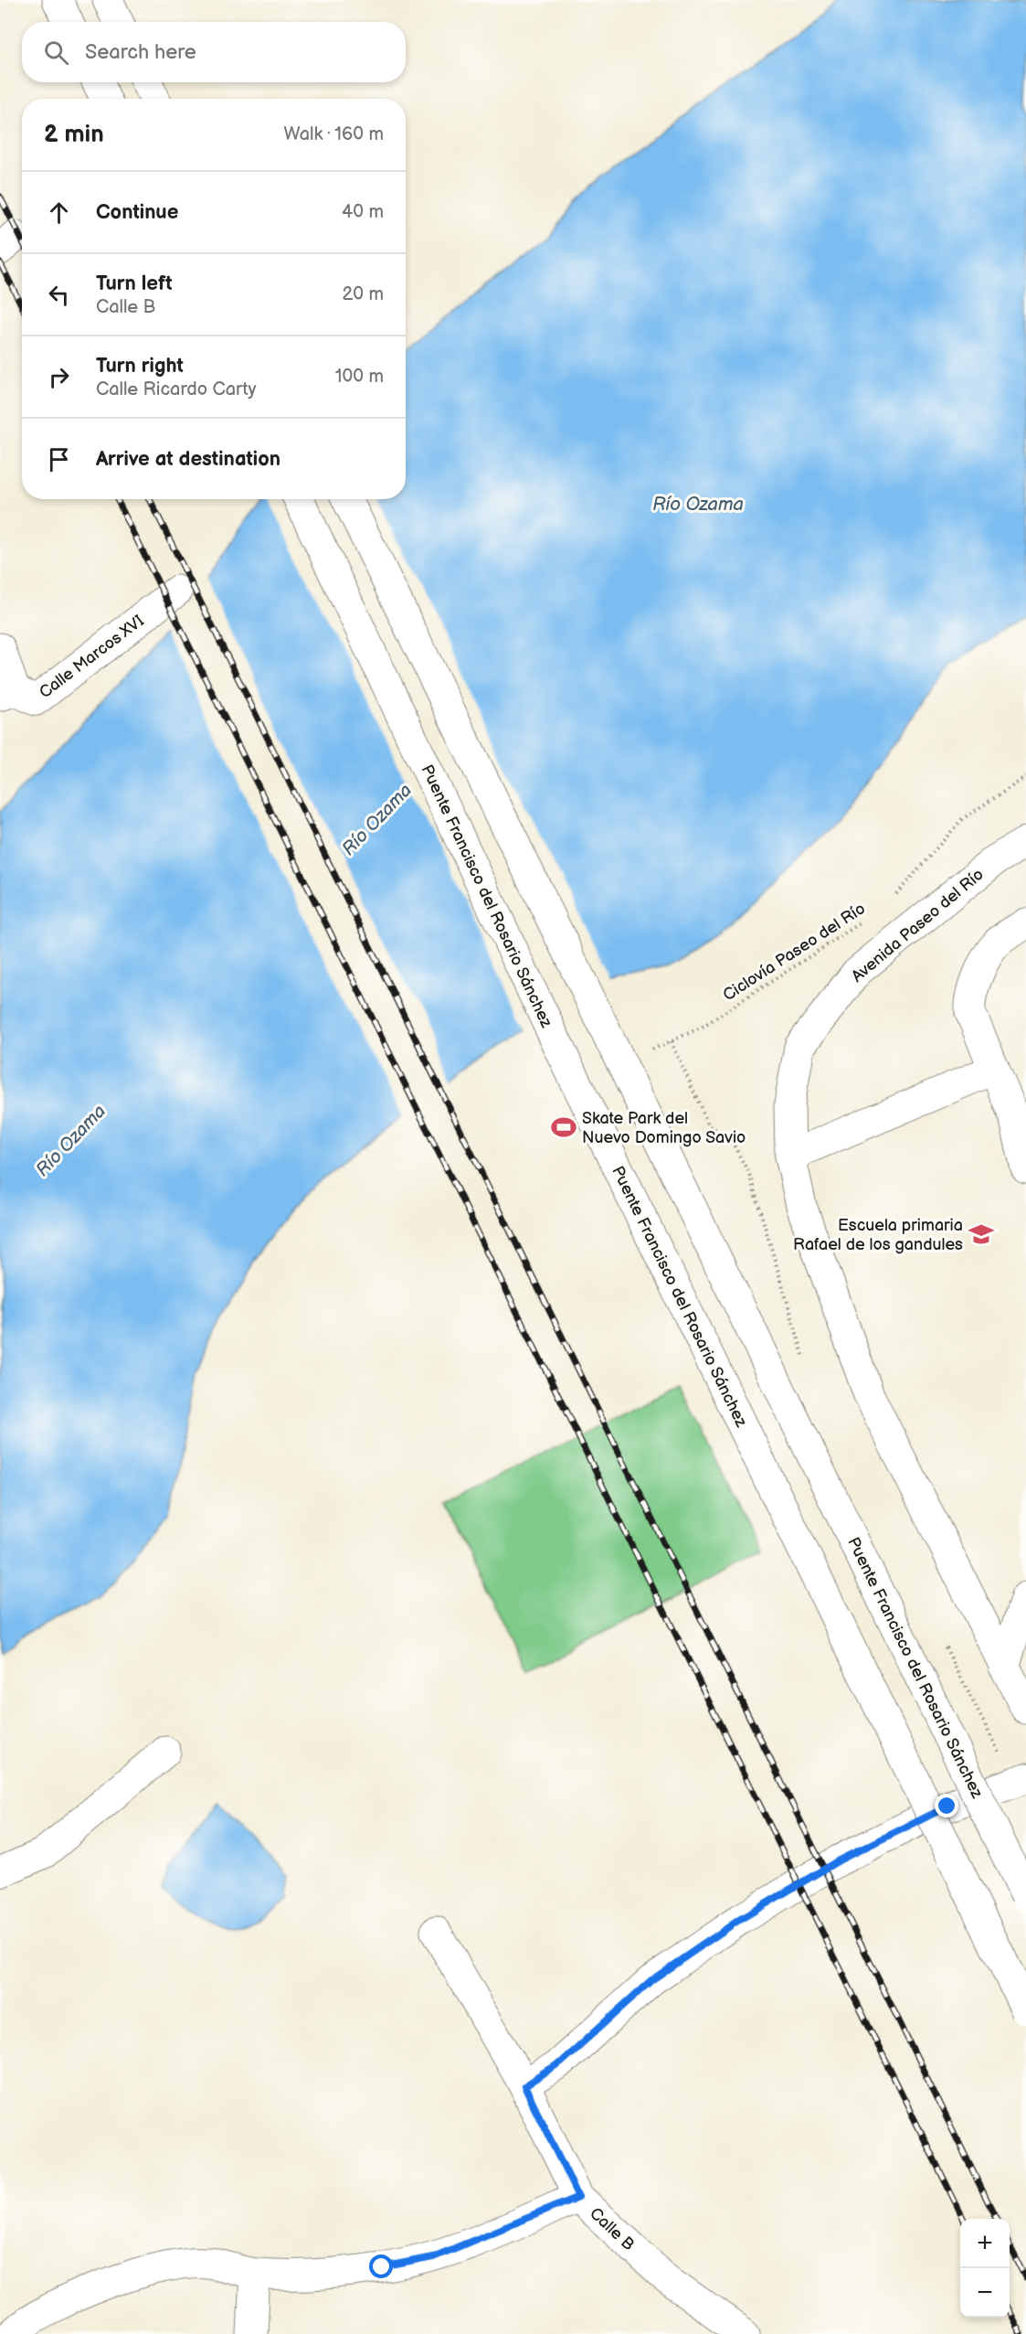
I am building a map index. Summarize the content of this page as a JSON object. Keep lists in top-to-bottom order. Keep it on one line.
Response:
{"streets":{"street":["Calle Marcos XVI","Puente Francisco del Rosario Sánchez","Avenida Paseo del Río","Calle B"],"path":["Ciclovía Paseo del Río"]},"water":["Río Ozama"],"places":{"sports":["Skate Park del Nuevo Domingo Savio"],"school or university":["Escuela primaria Rafael de los gandules"]},"page":{"search":"Search here","heading":["2 min","Walk · 160 m"],"list":[["Continue","40 m"],["Turn left","Calle B","20 m"],["Turn right","Calle Ricardo Carty","100 m"],"Arrive at destination"],"map_buttons":["+","−"]}}
